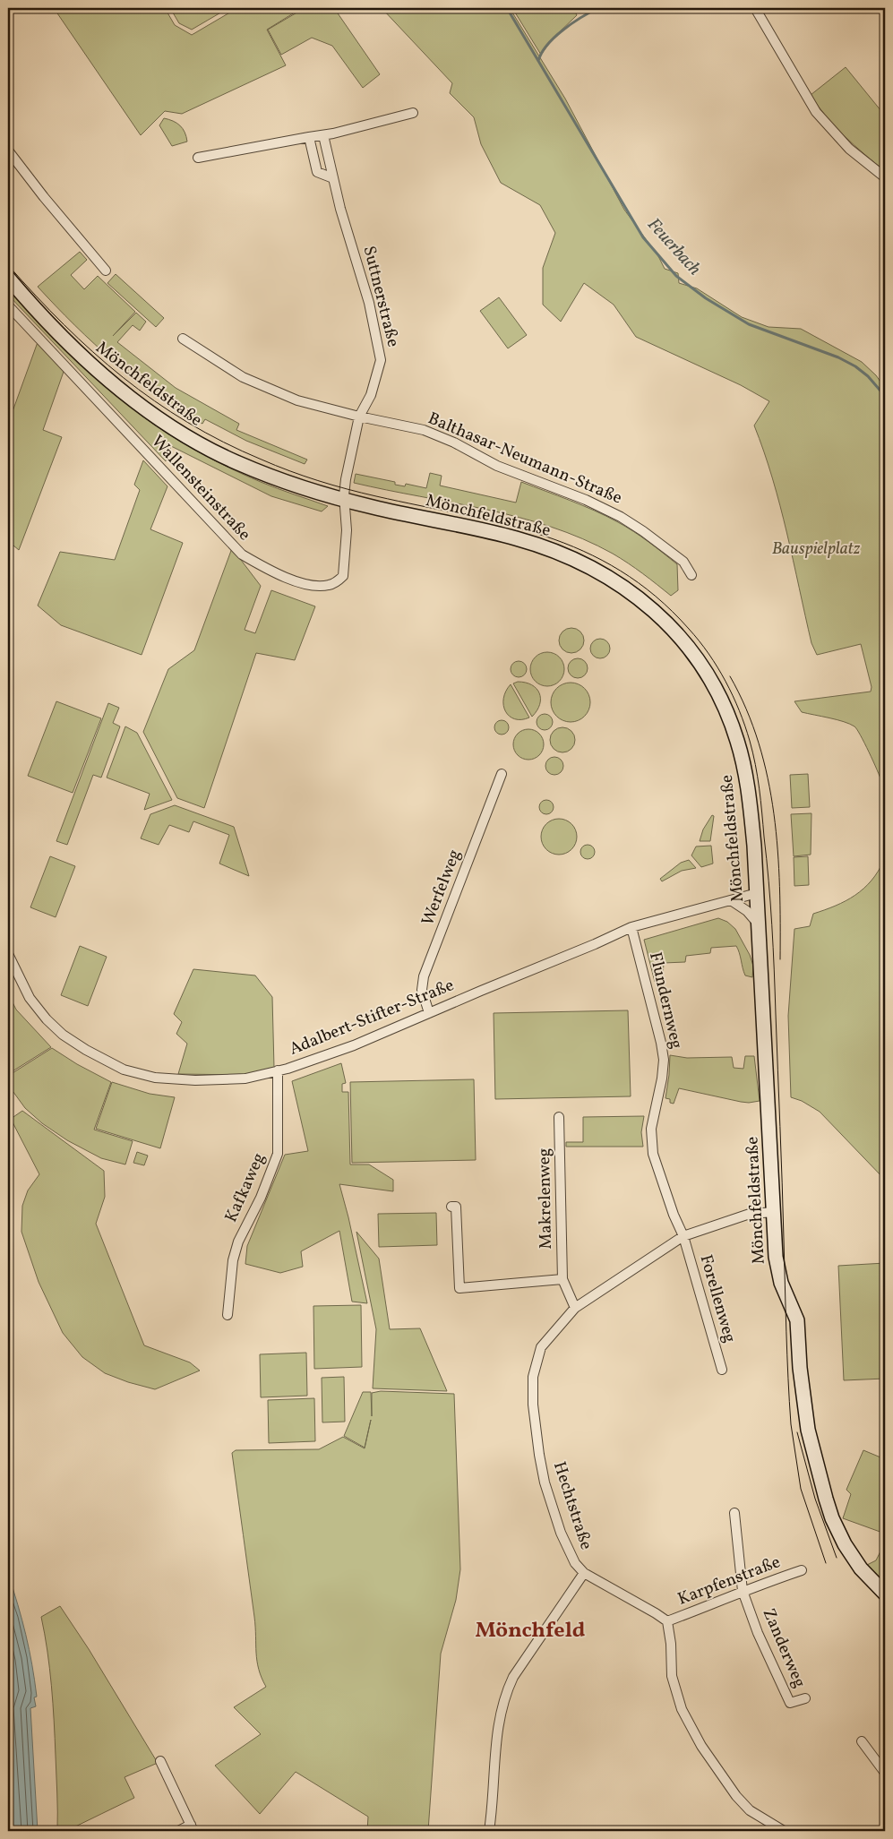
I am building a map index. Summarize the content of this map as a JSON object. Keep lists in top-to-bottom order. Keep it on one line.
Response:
{"streets":{"main road":["Mönchfeldstraße"],"street":["Suttnerstraße","Balthasar-Neumann-Straße","Wallensteinstraße","Werfelweg","Flundernweg","Adalbert-Stifter-Straße","Kafkaweg","Makrelenweg","Forellenweg","Hechtstraße","Karpfenstraße","Zanderweg"]},"crossings":[["Suttnerstraße","Mönchfeldstraße"],["Suttnerstraße","Balthasar-Neumann-Straße"],["Suttnerstraße","Wallensteinstraße"],["Mönchfeldstraße","Wallensteinstraße"],["Mönchfeldstraße","Adalbert-Stifter-Straße"],["Mönchfeldstraße","Hechtstraße"],["Werfelweg","Adalbert-Stifter-Straße"],["Flundernweg","Adalbert-Stifter-Straße"],["Flundernweg","Forellenweg"],["Flundernweg","Hechtstraße"],["Adalbert-Stifter-Straße","Kafkaweg"],["Makrelenweg","Hechtstraße"],["Forellenweg","Hechtstraße"],["Hechtstraße","Karpfenstraße"],["Karpfenstraße","Zanderweg"]],"districts":["Mönchfeld"],"water":["Feuerbach"],"parks":["Bauspielplatz"]}
